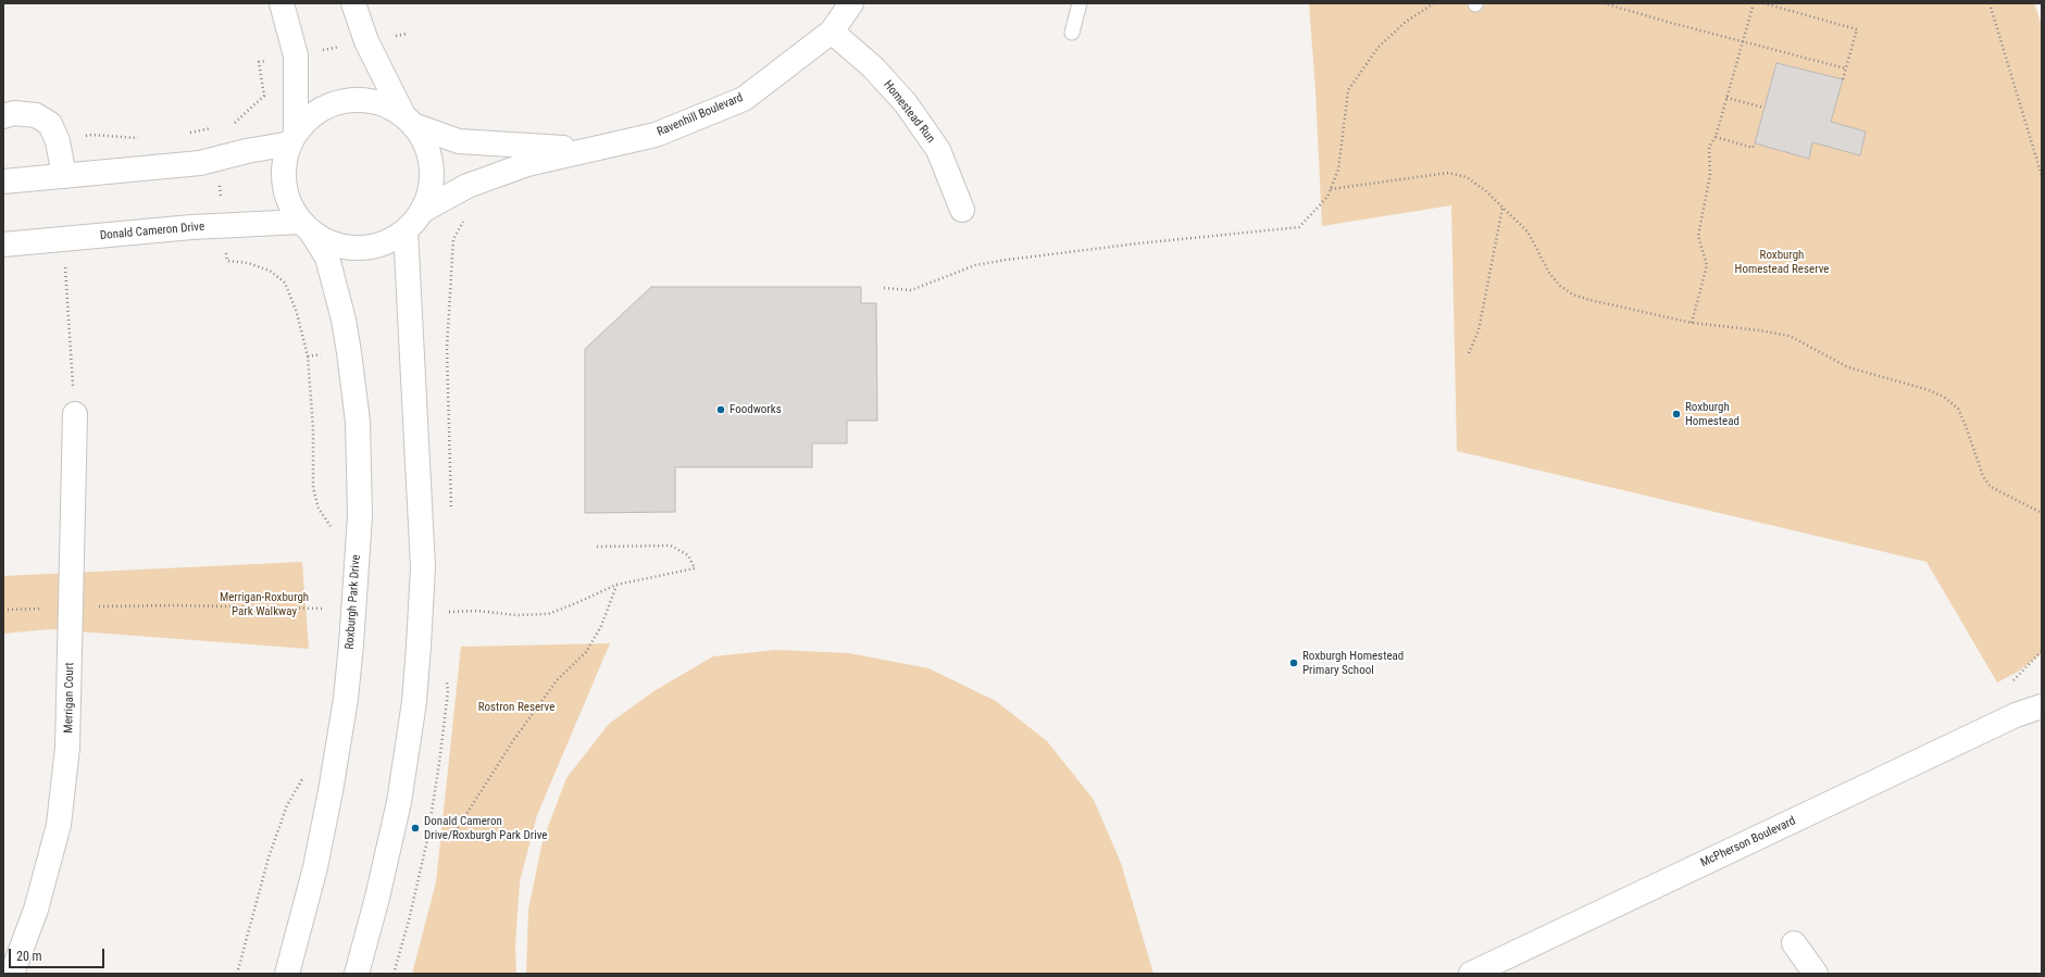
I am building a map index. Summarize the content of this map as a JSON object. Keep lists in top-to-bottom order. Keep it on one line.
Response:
{"streets":{"street":["Homestead Run","Ravenhill Boulevard","Donald Cameron Drive","Roxburgh Park Drive","Merrigan Court","McPherson Boulevard"]},"crossings":[["Homestead Run","Ravenhill Boulevard"],["Ravenhill Boulevard","Donald Cameron Drive"],["Ravenhill Boulevard","Roxburgh Park Drive"],["Donald Cameron Drive","Roxburgh Park Drive"]],"parks":["Roxburgh Homestead Reserve","Merrigan-Roxburgh Park Walkway","Rostron Reserve"],"places":["Foodworks","Roxburgh Homestead","Roxburgh Homestead Primary School","Donald Cameron Drive/Roxburgh Park Drive"],"scale_bar":"20 m"}
